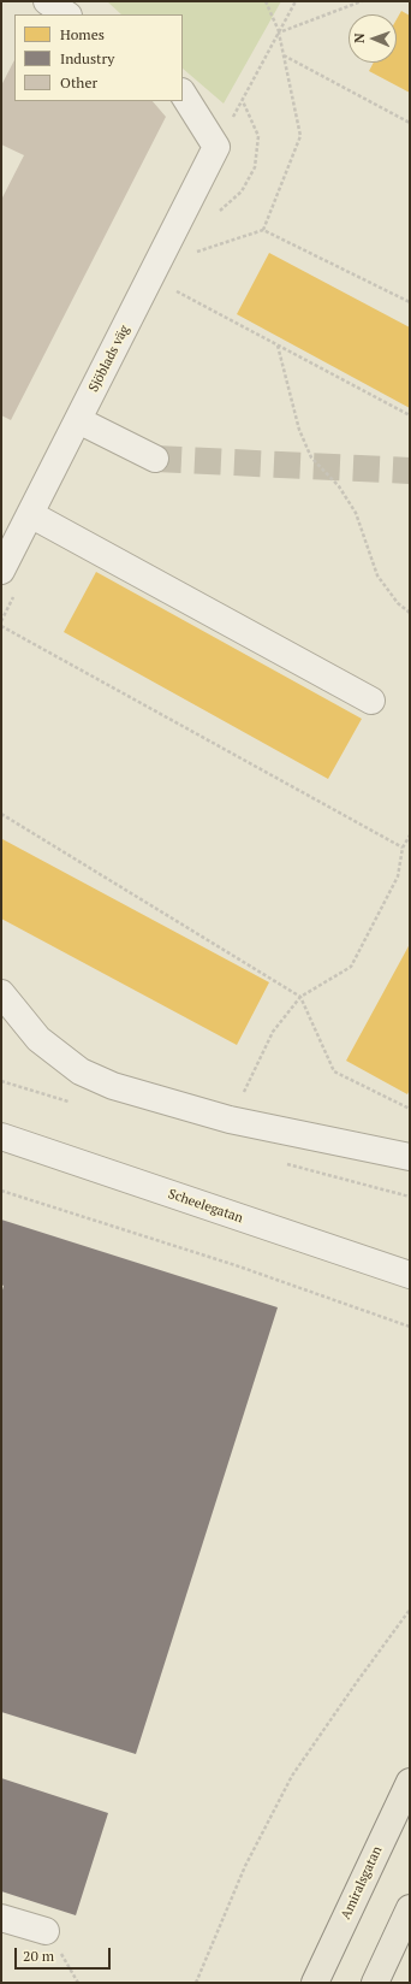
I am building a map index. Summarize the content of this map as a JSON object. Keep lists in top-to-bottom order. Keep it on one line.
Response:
{"streets":{"main road":["Amiralsgatan"],"street":["Sjöblads väg","Scheelegatan"]},"legend":["Homes","Industry","Other"],"scale_bar":"20 m","north":"left"}
